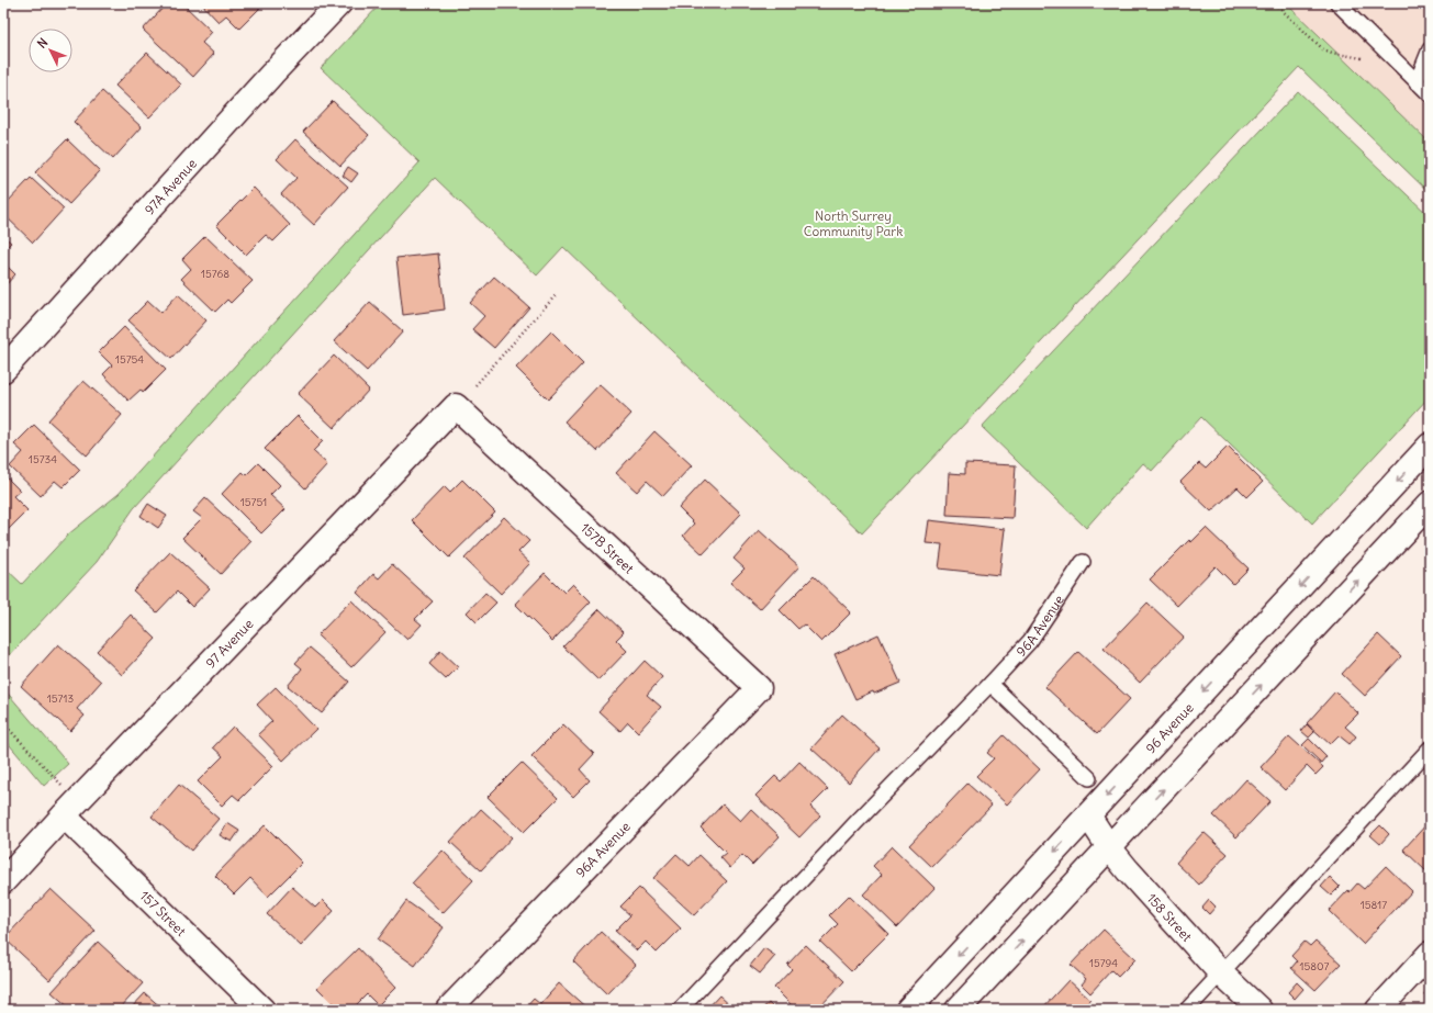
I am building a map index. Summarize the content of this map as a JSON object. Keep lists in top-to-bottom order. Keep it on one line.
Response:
{"streets":{"street":["97A Avenue","157B Street","96A Avenue","97 Avenue","96 Avenue","157 Street","158 Street"]},"crossings":[["157B Street","96A Avenue"],["157B Street","97 Avenue"],["97 Avenue","157 Street"],["96 Avenue","158 Street"]],"parks":["North Surrey Community Park"],"house_numbers":["15768","15754","15734","15751","15713","15817","15794","15807"],"north":"top left"}
